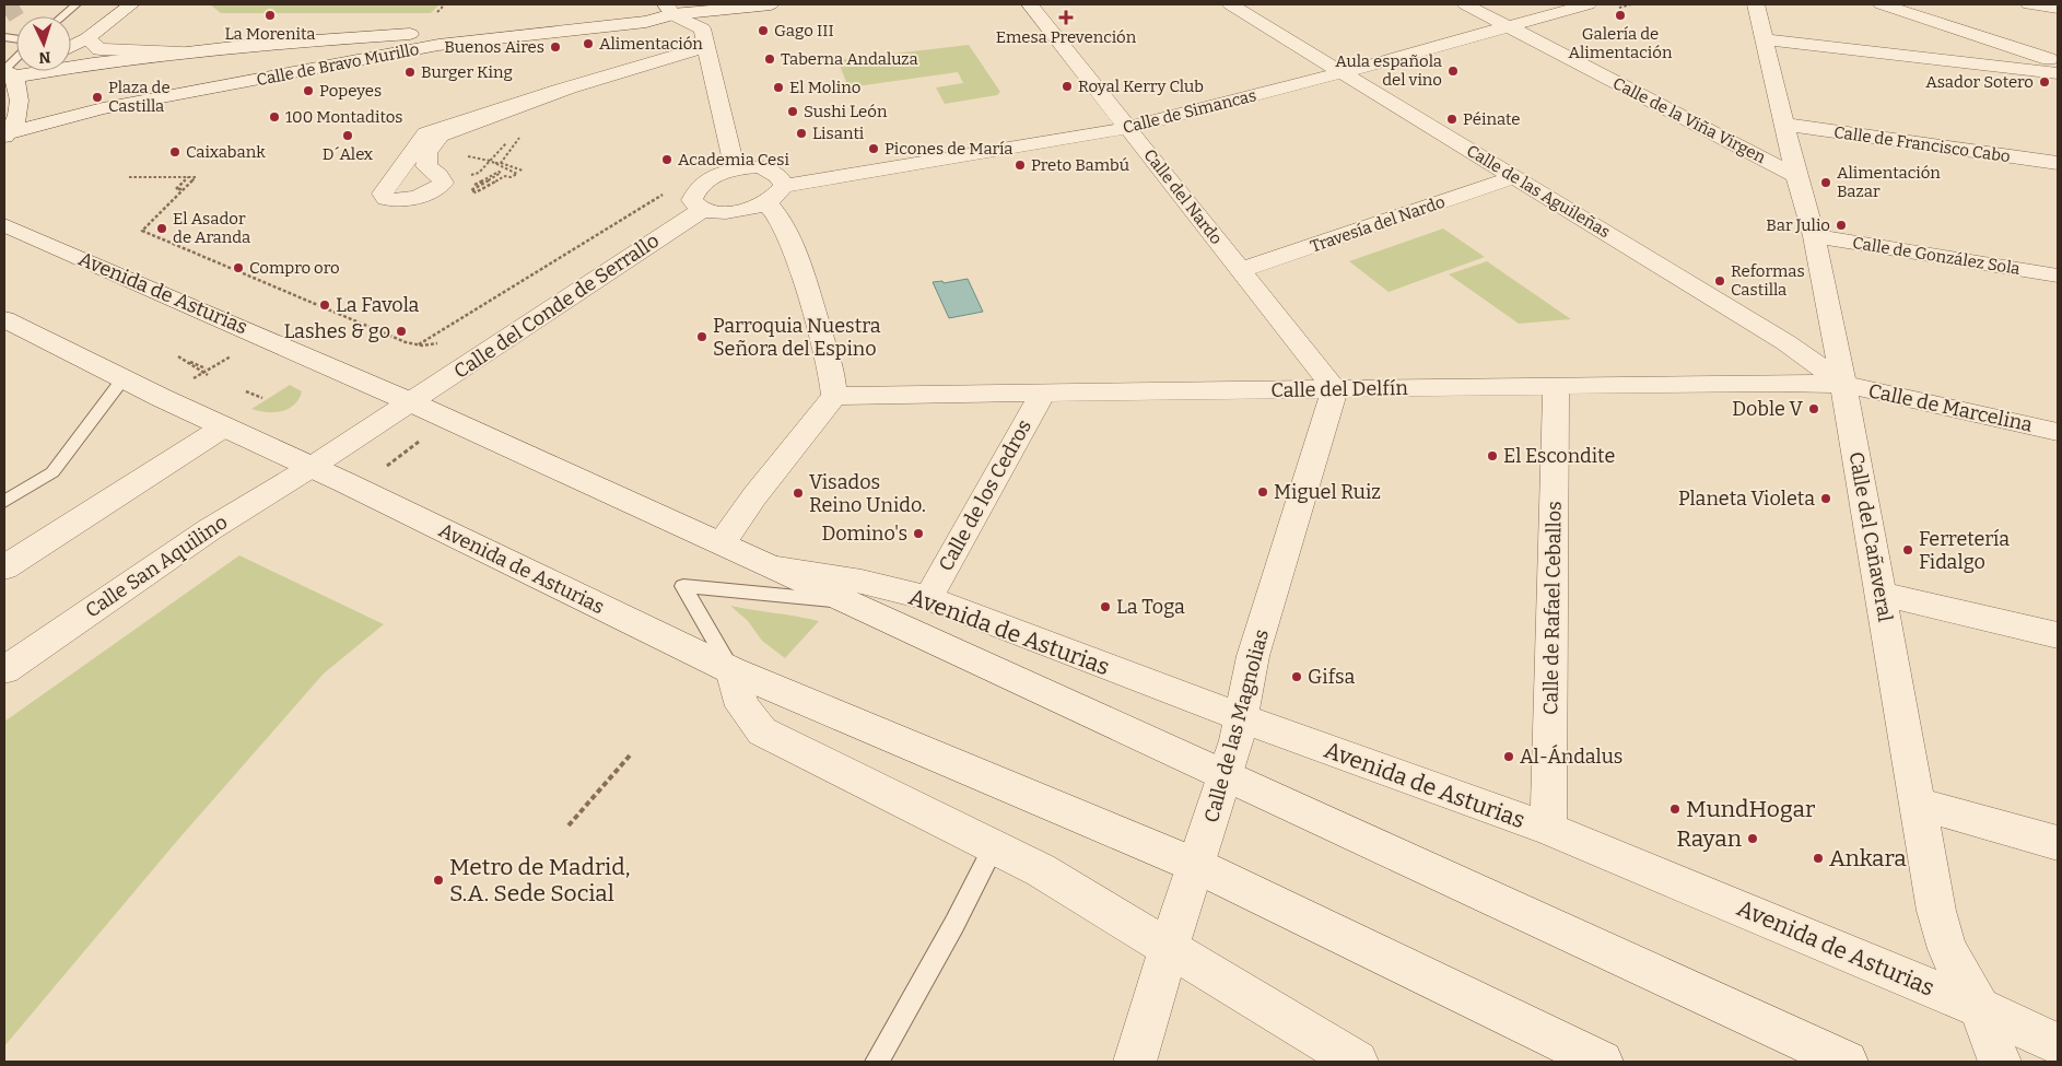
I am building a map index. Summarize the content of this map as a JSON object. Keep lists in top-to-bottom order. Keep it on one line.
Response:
{"streets":{"street":["Calle de Bravo Murillo","Calle de Simancas","Calle de la Viña Virgen","Calle de Francisco Cabo","Calle de las Aguileñas","Calle del Nardo","Travesía del Nardo","Calle de González Sola","Avenida de Asturias","Calle del Conde de Serrallo","Calle del Delfín","Calle de Marcelina","Calle de los Cedros","Calle del Cañaveral","Calle San Aquilino","Calle de Rafael Ceballos","Calle de las Magnolias"]},"crossings":[["Calle de Simancas","Calle de la Viña Virgen"],["Calle de Simancas","Calle de las Aguileñas"],["Calle de Simancas","Calle del Nardo"],["Calle de la Viña Virgen","Calle del Cañaveral"],["Calle de Francisco Cabo","Calle del Cañaveral"],["Calle de las Aguileñas","Travesía del Nardo"],["Calle de las Aguileñas","Calle del Delfín"],["Calle de las Aguileñas","Calle de Marcelina"],["Calle de las Aguileñas","Calle del Cañaveral"],["Calle del Nardo","Travesía del Nardo"],["Calle del Nardo","Calle del Delfín"],["Calle del Nardo","Calle de las Magnolias"],["Calle de González Sola","Calle del Cañaveral"],["Avenida de Asturias","Calle del Conde de Serrallo"],["Avenida de Asturias","Calle de los Cedros"],["Avenida de Asturias","Calle del Cañaveral"],["Avenida de Asturias","Calle San Aquilino"],["Avenida de Asturias","Calle de Rafael Ceballos"],["Avenida de Asturias","Calle de las Magnolias"],["Calle del Delfín","Calle de Marcelina"],["Calle del Delfín","Calle de los Cedros"],["Calle del Delfín","Calle del Cañaveral"],["Calle del Delfín","Calle de Rafael Ceballos"],["Calle del Delfín","Calle de las Magnolias"],["Calle de Marcelina","Calle del Cañaveral"]],"places":{"other":["La Morenita","Galería de Alimentación","Gago III","Alimentación","Buenos Aires","Taberna Andaluza","Aula española del vino","Burger King","Asador Sotero","Royal Kerry Club","El Molino","Popeyes","Plaza de Castilla","Sushi León","100 Montaditos","Péinate","Lisanti","D´Alex","Picones de María","Caixabank","Academia Cesi","Preto Bambú","Alimentación Bazar","Bar Julio","El Asador de Aranda","Compro oro","Reformas Castilla","La Favola","Lashes & go","Parroquia Nuestra Señora del Espino","Doble V","El Escondite","Miguel Ruiz","Visados Reino Unido.","Planeta Violeta","Domino's","Ferretería Fidalgo","La Toga","Gifsa","Al-Ándalus","MundHogar","Rayan","Ankara","Metro de Madrid, S.A. Sede Social"],"health":["Emesa Prevención"]},"north":"bottom"}
